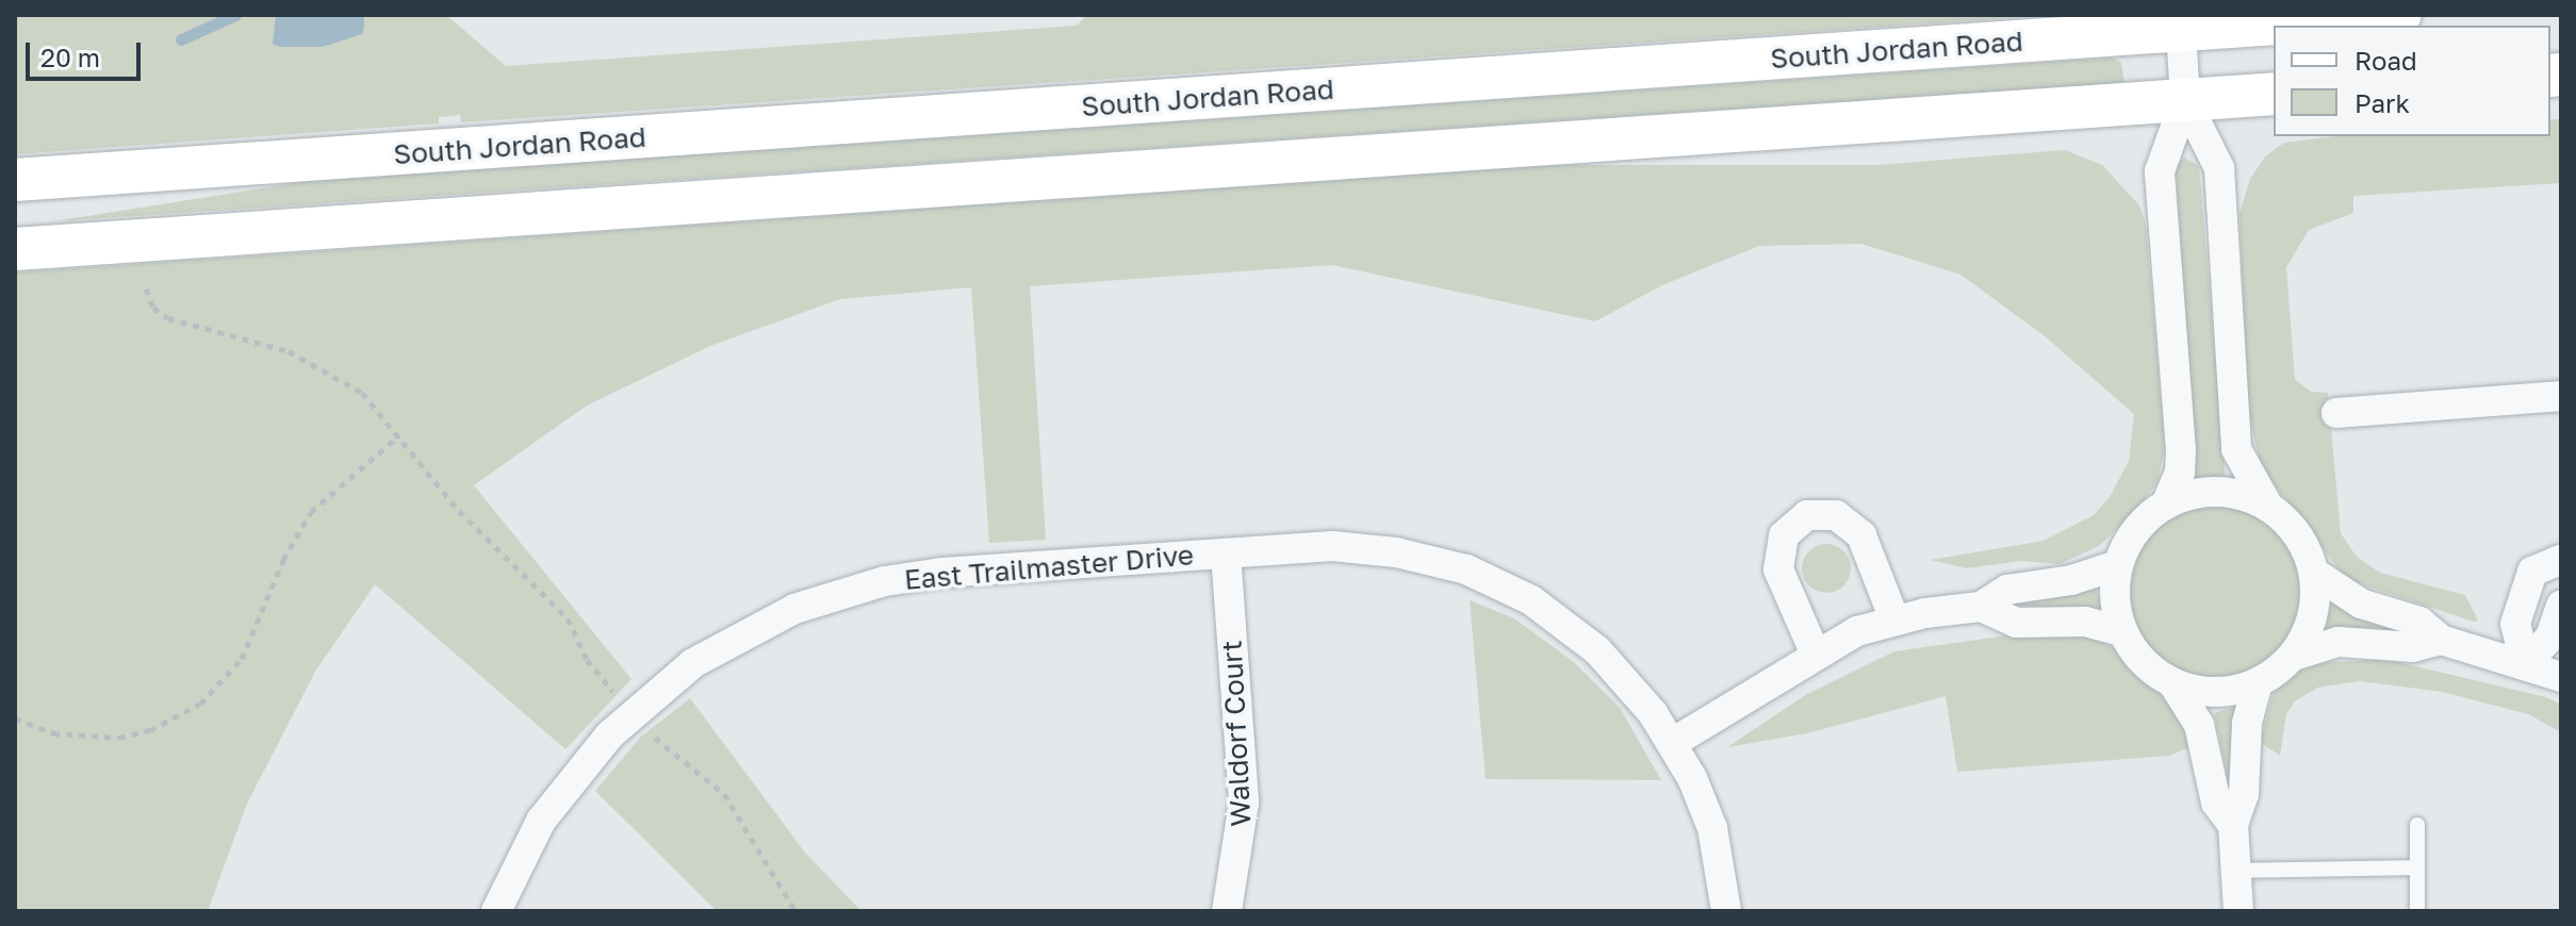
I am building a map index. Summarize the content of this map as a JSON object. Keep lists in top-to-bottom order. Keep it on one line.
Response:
{"streets":{"main road":["South Jordan Road"],"street":["East Trailmaster Drive","Waldorf Court"]},"crossings":[["East Trailmaster Drive","Waldorf Court"]],"legend":["Road","Park"],"scale_bar":"20 m"}
